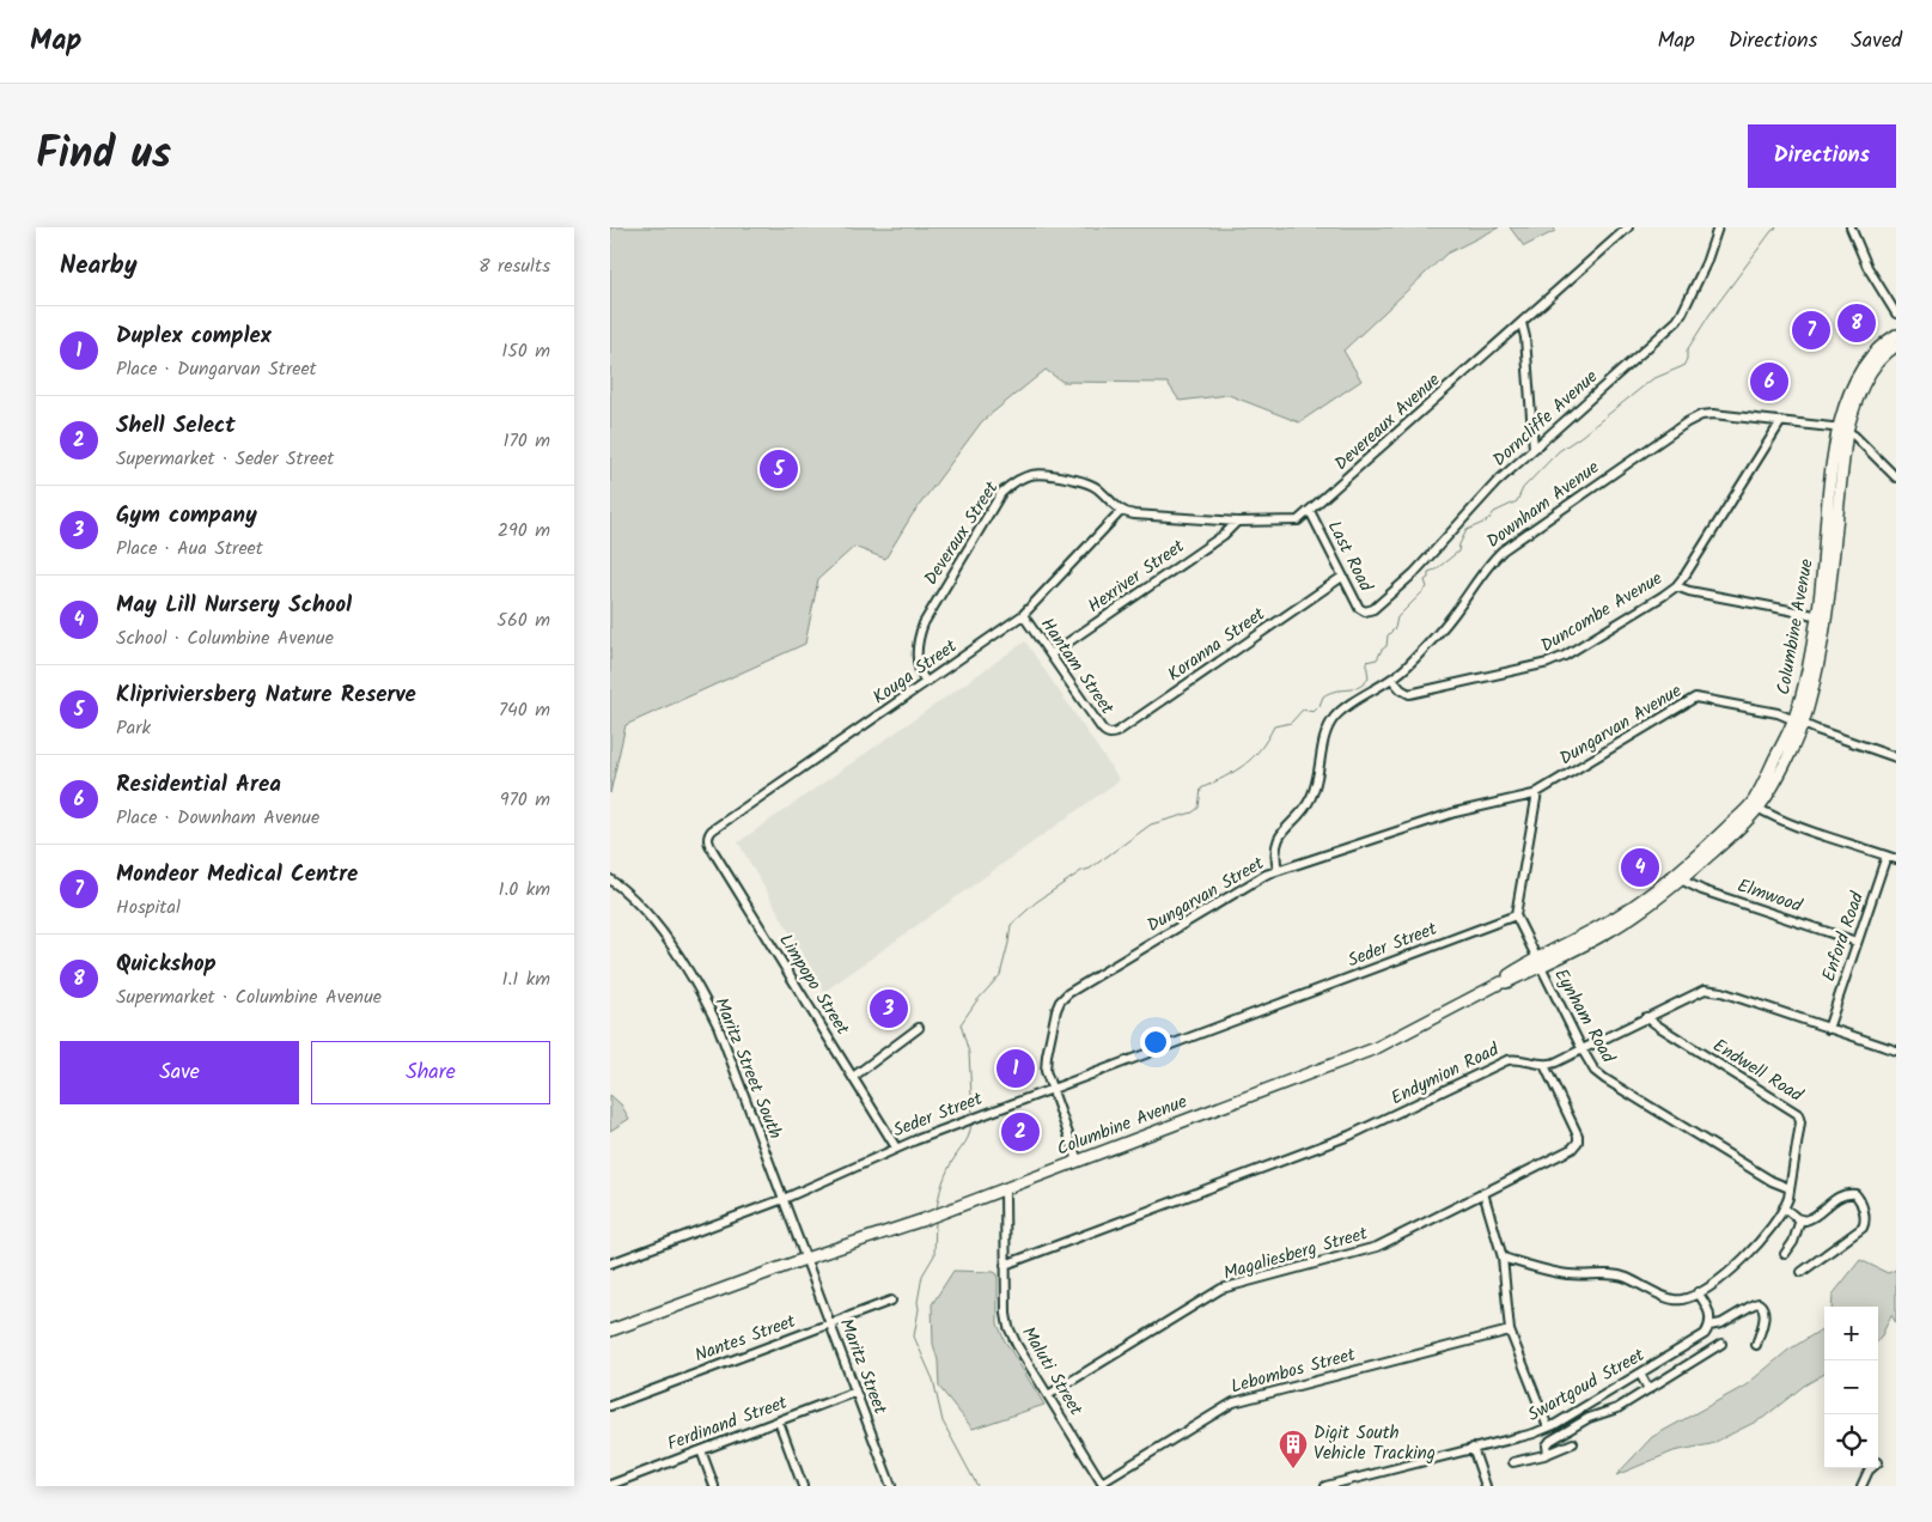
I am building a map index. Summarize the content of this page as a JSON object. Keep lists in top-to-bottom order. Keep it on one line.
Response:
{"streets":{"main road":["Columbine Avenue"],"street":["Dorncliffe Avenue","Devereaux Avenue","Downham Avenue","Deveraux Street","Last Road","Hexriver Street","Duncombe Avenue","Koranna Street","Hantam Street","Kouga Street","Dungarvan Avenue","Dungarvan Street","Elmwood","Enford Road","Seder Street","Limpopo Street","Eynham Road","Maritz Street South","Endwell Road","Endymion Road","Magaliesberg Street","Nantes Street","Maritz Street","Maluti Street","Lebombos Street","Swartgoud Street","Ferdinand Street"]},"crossings":[["Dorncliffe Avenue","Last Road"],["Devereaux Avenue","Deveraux Street"],["Devereaux Avenue","Last Road"],["Devereaux Avenue","Hexriver Street"],["Devereaux Avenue","Kouga Street"],["Downham Avenue","Duncombe Avenue"],["Downham Avenue","Columbine Avenue"],["Downham Avenue","Dungarvan Street"],["Deveraux Street","Kouga Street"],["Last Road","Koranna Street"],["Hexriver Street","Hantam Street"],["Columbine Avenue","Dungarvan Avenue"],["Columbine Avenue","Dungarvan Street"],["Columbine Avenue","Elmwood"],["Columbine Avenue","Eynham Road"],["Columbine Avenue","Maritz Street South"],["Columbine Avenue","Maritz Street"],["Columbine Avenue","Maluti Street"],["Koranna Street","Hantam Street"],["Hantam Street","Kouga Street"],["Kouga Street","Limpopo Street"],["Dungarvan Avenue","Dungarvan Street"],["Dungarvan Street","Seder Street"],["Elmwood","Enford Road"],["Seder Street","Limpopo Street"],["Seder Street","Eynham Road"],["Seder Street","Maritz Street South"],["Eynham Road","Endwell Road"],["Maritz Street South","Maritz Street"],["Endymion Road","Magaliesberg Street"],["Endymion Road","Maluti Street"],["Magaliesberg Street","Maluti Street"],["Nantes Street","Maritz Street"],["Maritz Street","Ferdinand Street"],["Maluti Street","Lebombos Street"]],"places":{"building":["Digit South Vehicle Tracking"]},"page":{"header":"Map","nav":["Map","Directions","Saved"],"title":"Find us","buttons":["Directions",["Save","Share"]],"heading":["Nearby","8 results"],"pins":["8","7","6","5","4","3","1","2"],"list":[{"mark":"1","name":"Duplex complex","note":"Place · Dungarvan Street","value":"150 m"},{"mark":"2","name":"Shell Select","note":"Supermarket · Seder Street","value":"170 m"},{"mark":"3","name":"Gym company","note":"Place · Aua Street","value":"290 m"},{"mark":"4","name":"May Lill Nursery School","note":"School · Columbine Avenue","value":"560 m"},{"mark":"5","name":"Klipriviersberg Nature Reserve","note":"Park","value":"740 m"},{"mark":"6","name":"Residential Area","note":"Place · Downham Avenue","value":"970 m"},{"mark":"7","name":"Mondeor Medical Centre","note":"Hospital","value":"1.0 km"},{"mark":"8","name":"Quickshop","note":"Supermarket · Columbine Avenue","value":"1.1 km"}],"map_buttons":["+","−"]}}
